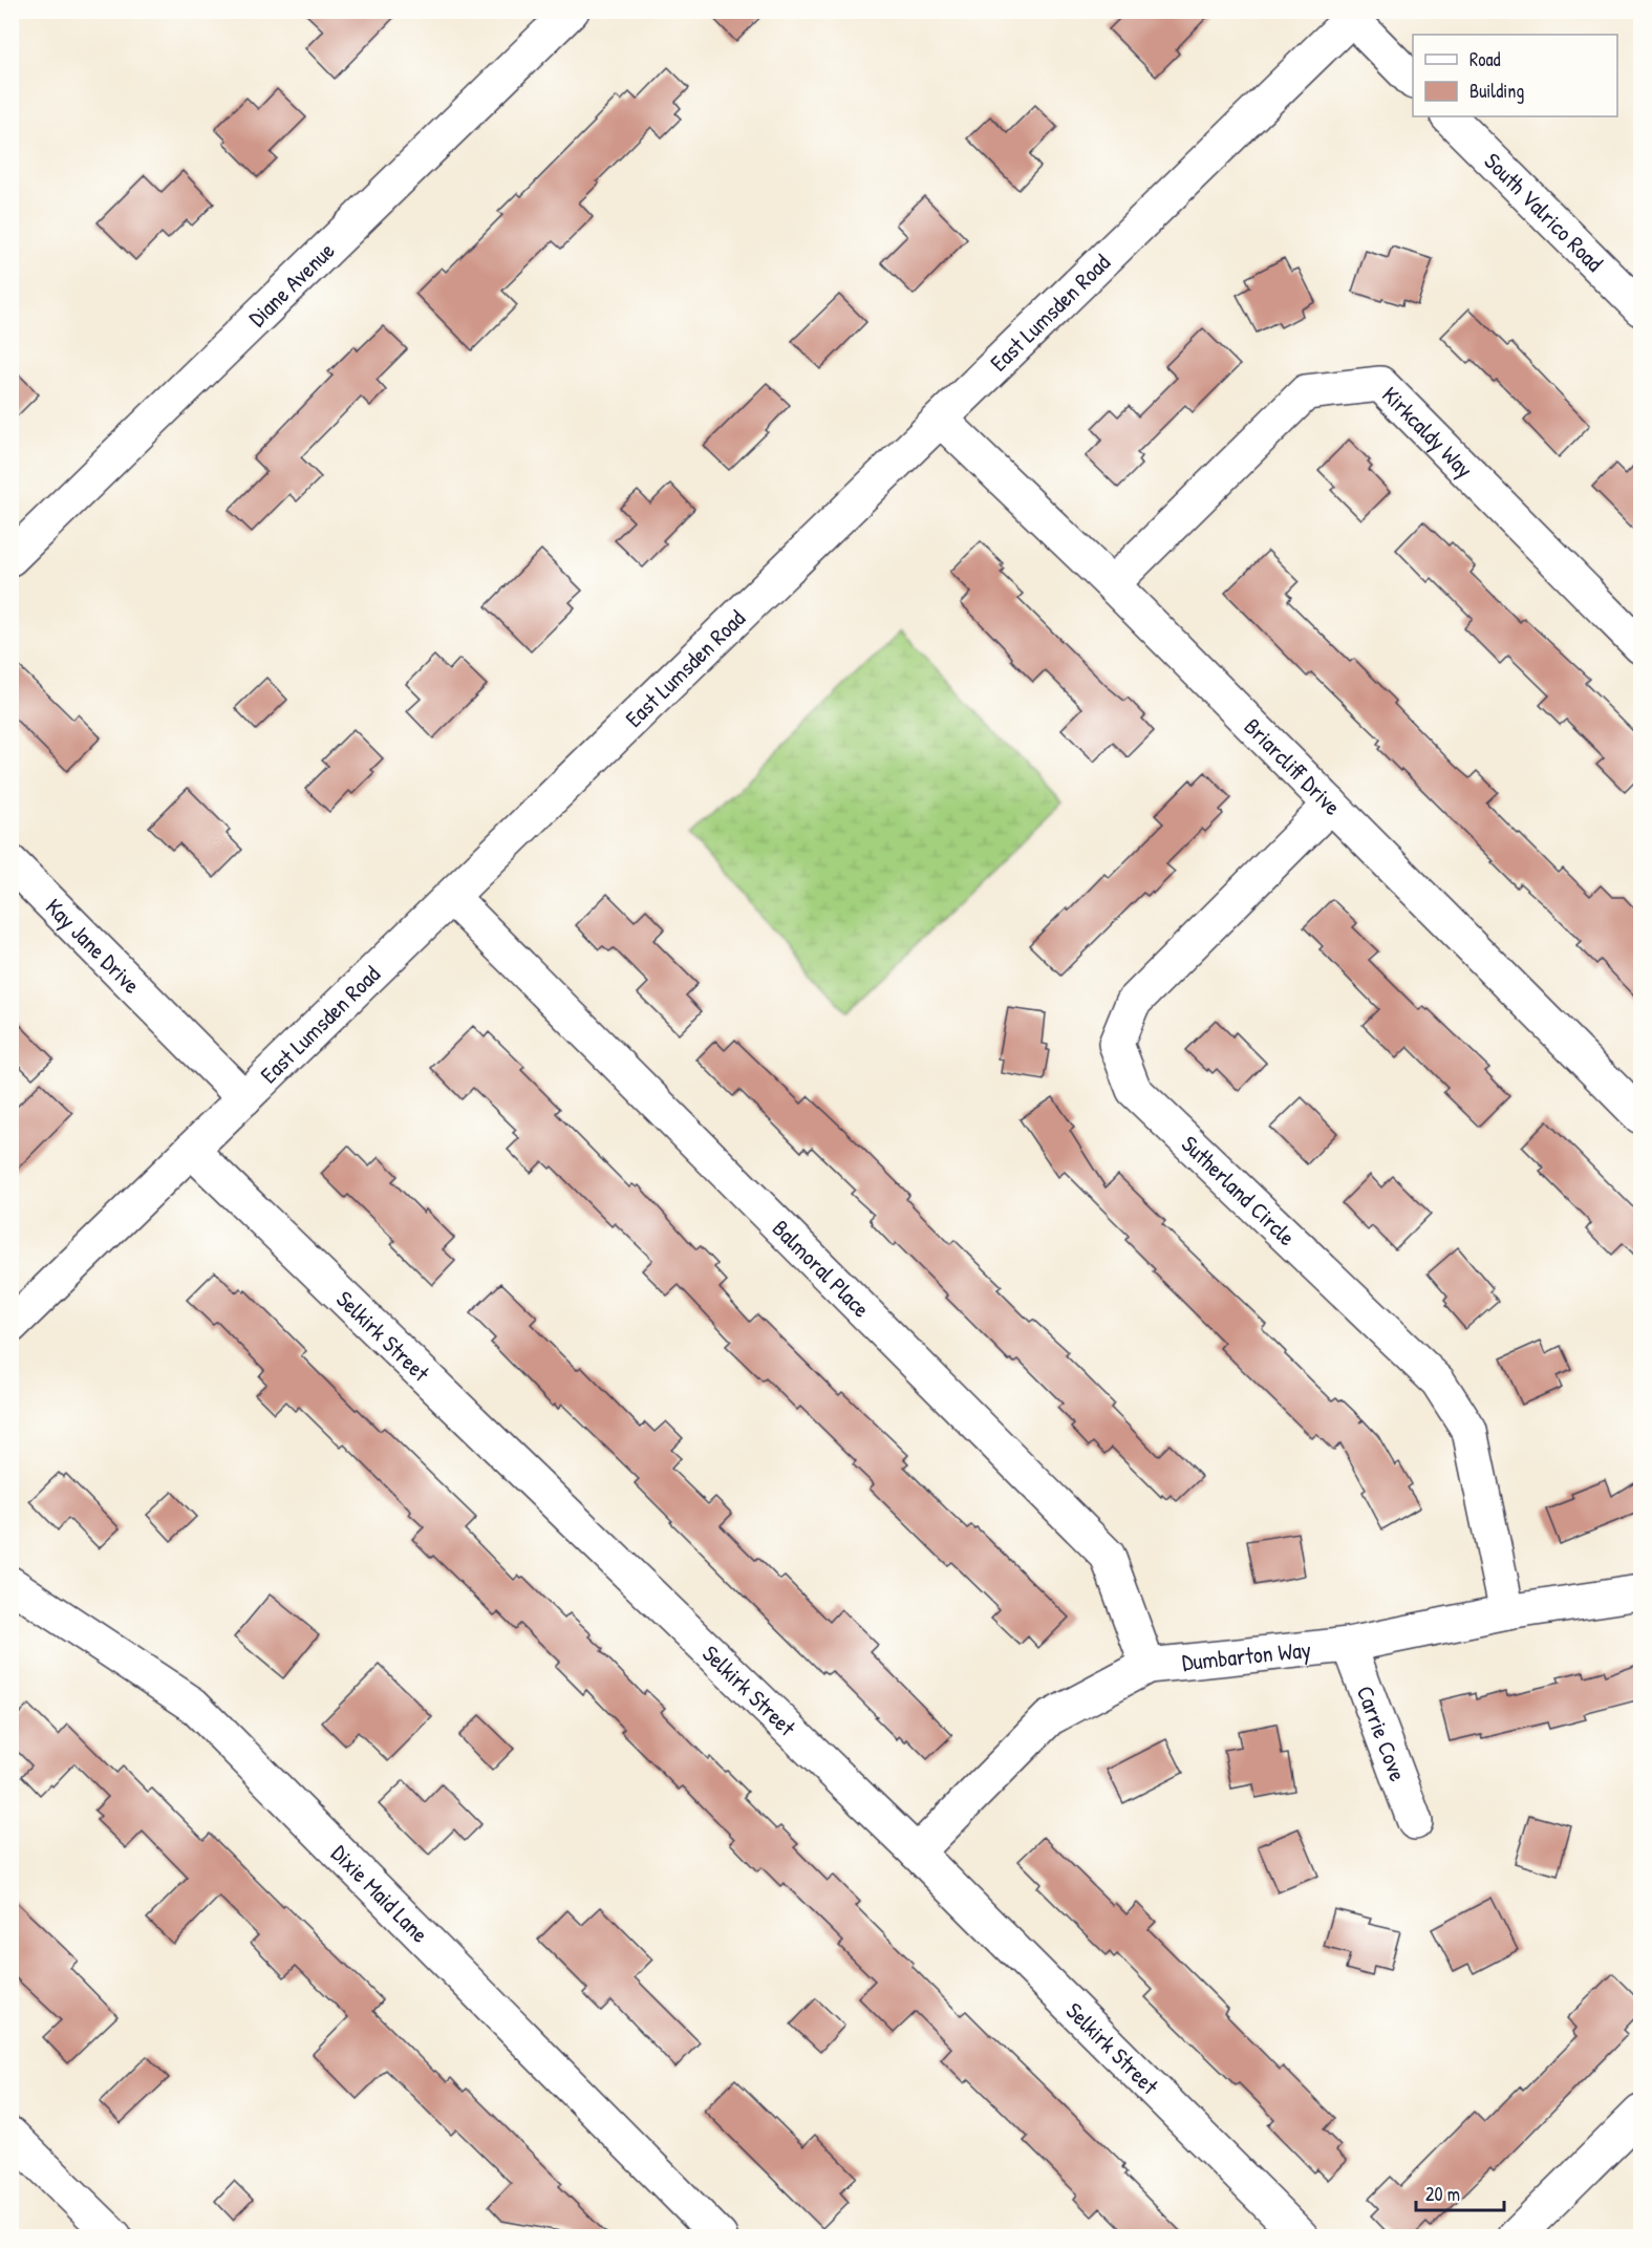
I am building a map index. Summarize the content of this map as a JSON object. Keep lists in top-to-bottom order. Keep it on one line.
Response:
{"streets":{"street":["South Valrico Road","Diane Avenue","East Lumsden Road","Kirkcaldy Way","Briarcliff Drive","Kay Jane Drive","Sutherland Circle","Balmoral Place","Selkirk Street","Dumbarton Way","Carrie Cove","Dixie Maid Lane"]},"crossings":[["East Lumsden Road","Briarcliff Drive"],["East Lumsden Road","Kay Jane Drive"],["East Lumsden Road","Balmoral Place"],["East Lumsden Road","Selkirk Street"],["Kirkcaldy Way","Briarcliff Drive"],["Briarcliff Drive","Sutherland Circle"],["Sutherland Circle","Dumbarton Way"],["Balmoral Place","Dumbarton Way"],["Selkirk Street","Dumbarton Way"],["Dumbarton Way","Carrie Cove"]],"legend":["Road","Building"],"scale_bar":"20 m"}
